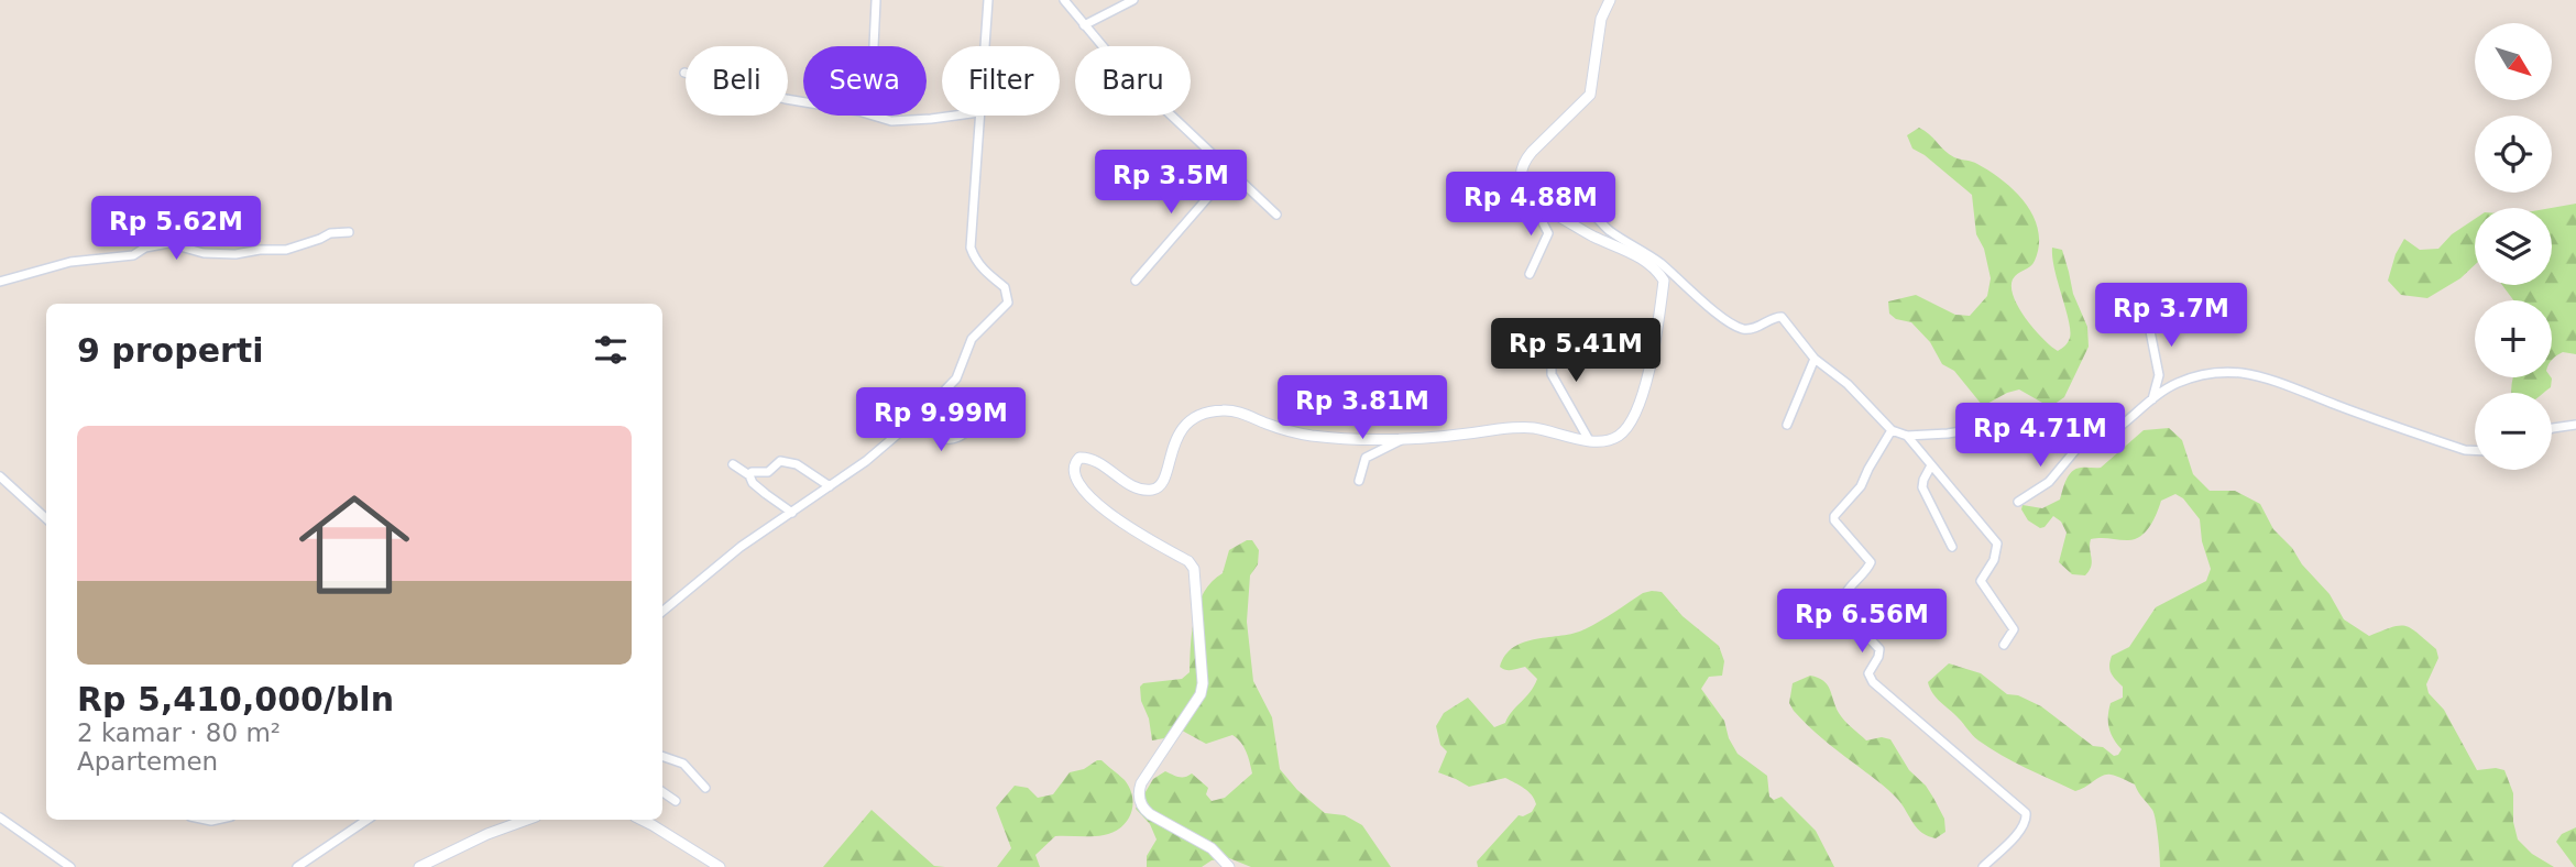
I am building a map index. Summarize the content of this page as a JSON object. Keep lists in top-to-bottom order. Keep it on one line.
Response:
{"north":"bottom right","page":{"map_buttons":["+","−"],"chip":["Beli","Sewa","Filter","Baru"],"price":["Rp 3.5M","Rp 4.88M","Rp 5.62M","Rp 3.7M","Rp 5.41M","Rp 3.81M","Rp 9.99M","Rp 4.71M","Rp 6.56M"],"heading":"9 properti","list":[{"name":"Rp 5,410,000/bln","note":"2 kamar · 80 m² · Apartemen"}]}}
